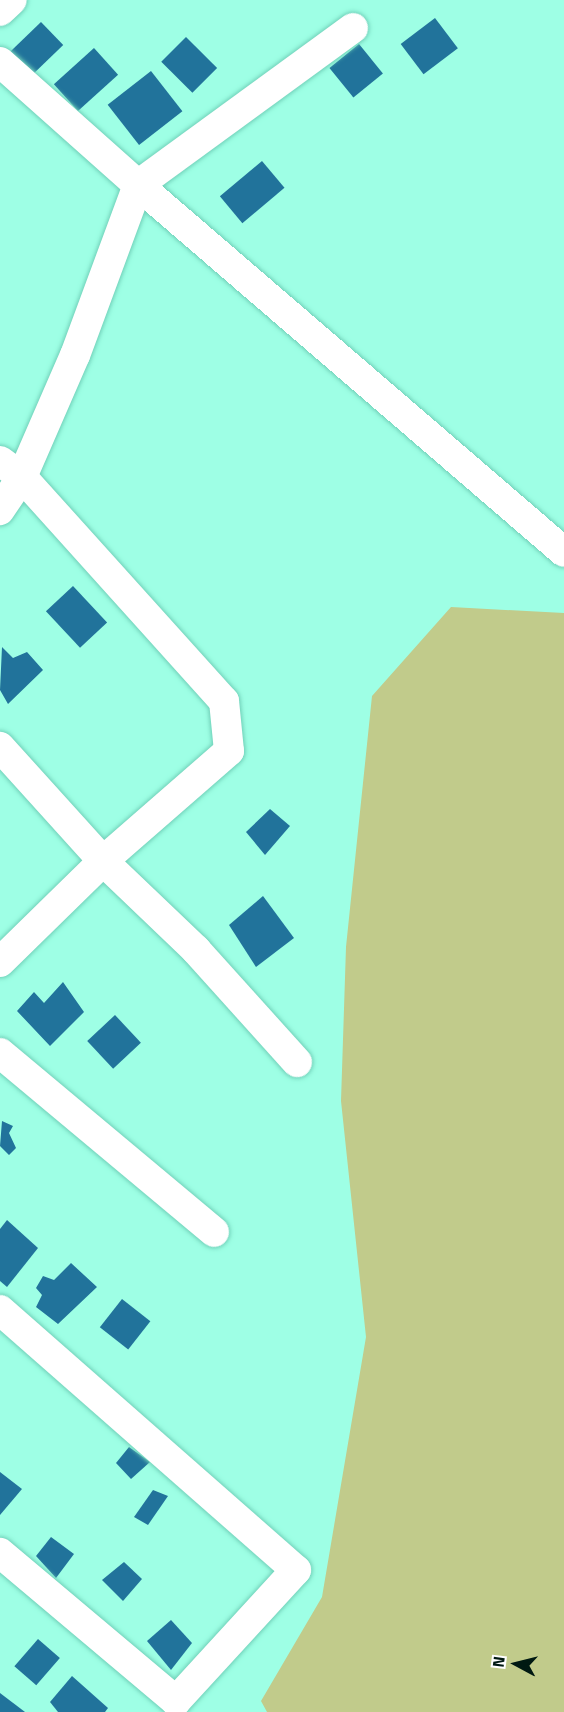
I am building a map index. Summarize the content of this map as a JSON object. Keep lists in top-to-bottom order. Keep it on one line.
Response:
{"north":"left"}
